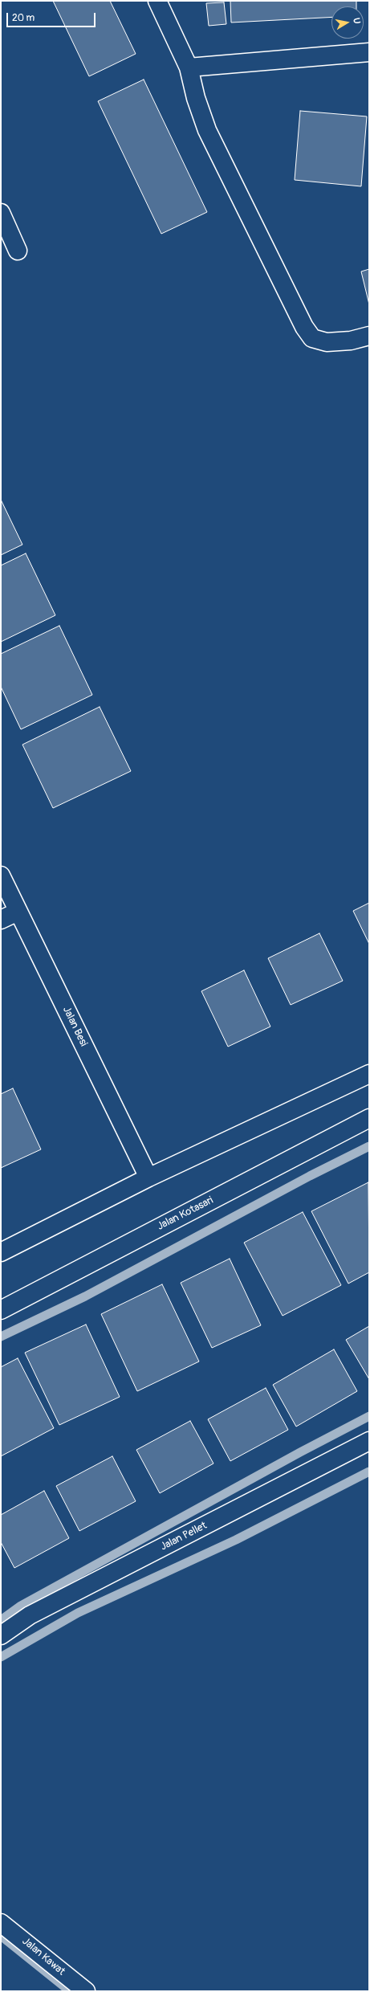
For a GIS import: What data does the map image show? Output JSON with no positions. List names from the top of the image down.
{
  "streets": {
    "street": [
      "Jalan Besi",
      "Jalan Kotasari",
      "Jalan Pellet",
      "Jalan Kawat"
    ]
  },
  "scale_bar": "20 m",
  "north": "right"
}
